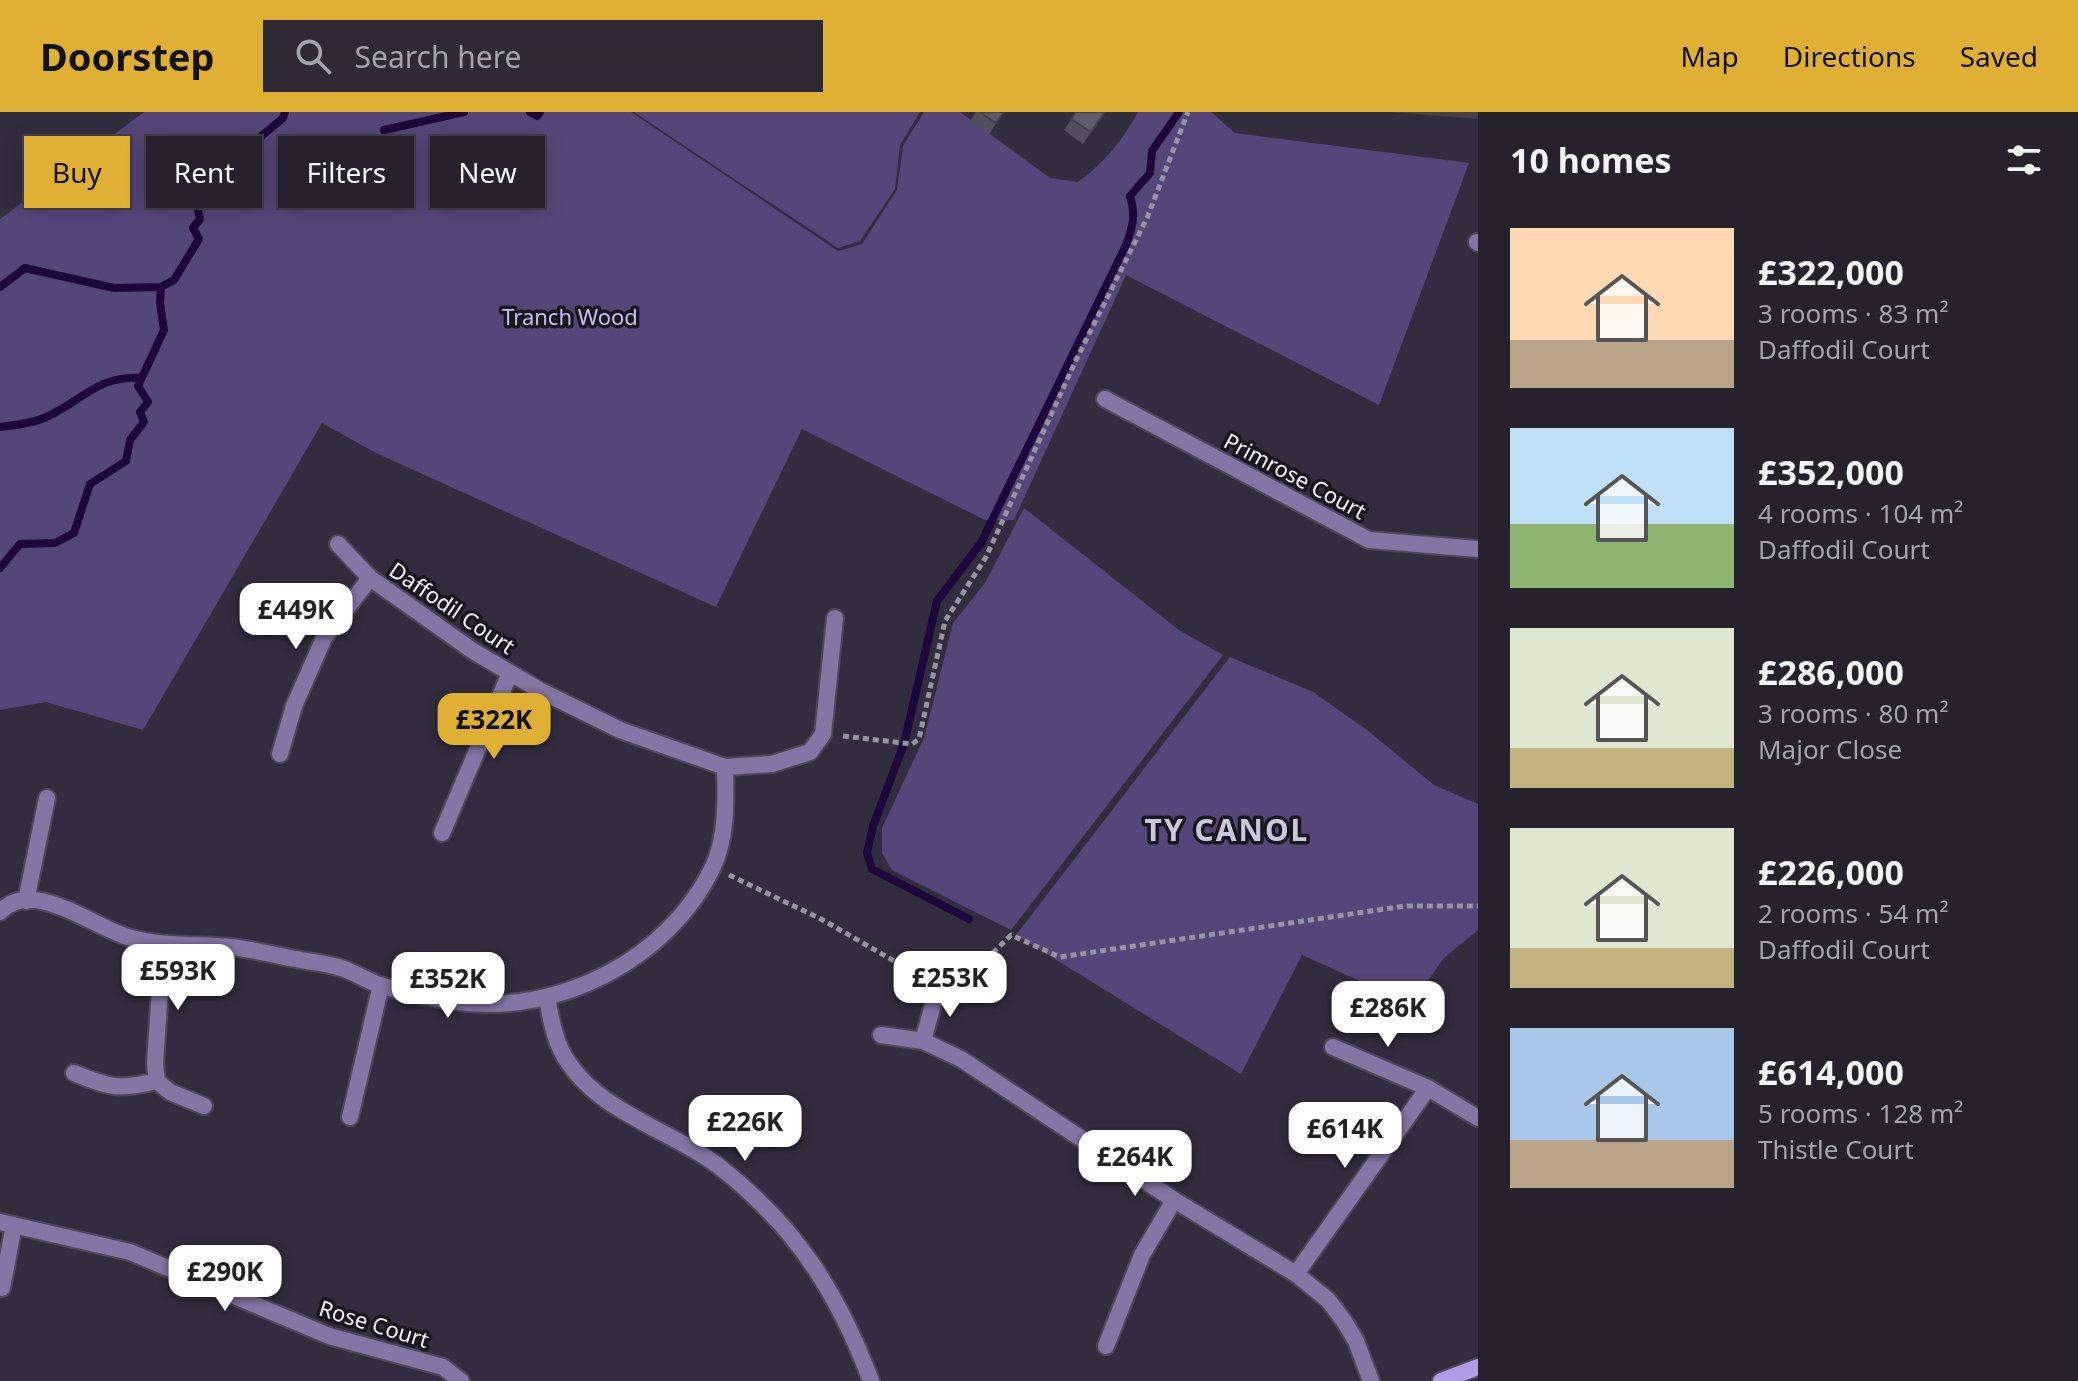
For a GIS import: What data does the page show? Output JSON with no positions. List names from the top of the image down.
{
  "streets": {
    "street": ["Primrose Court", "Daffodil Court", "Rose Court"]
  },
  "districts": ["TY CANOL"],
  "parks": ["Tranch Wood"],
  "page": {
    "header": "Doorstep",
    "search": "Search here",
    "nav": ["Map", "Directions", "Saved"],
    "heading": "10 homes",
    "chip": [
      "Buy",
      "Rent",
      "Filters",
      "New"
    ],
    "list": [
      {
        "name": "£322,000",
        "note": "3 rooms · 83 m² · Daffodil Court"
      },
      {
        "name": "£352,000",
        "note": "4 rooms · 104 m² · Daffodil Court"
      },
      {
        "name": "£286,000",
        "note": "3 rooms · 80 m² · Major Close"
      },
      {
        "name": "£226,000",
        "note": "2 rooms · 54 m² · Daffodil Court"
      },
      {
        "name": "£614,000",
        "note": "5 rooms · 128 m² · Thistle Court"
      }
    ],
    "price": [
      "£449K",
      "£322K",
      "£593K",
      "£253K",
      "£352K",
      "£286K",
      "£226K",
      "£614K",
      "£264K",
      "£290K"
    ]
  }
}
